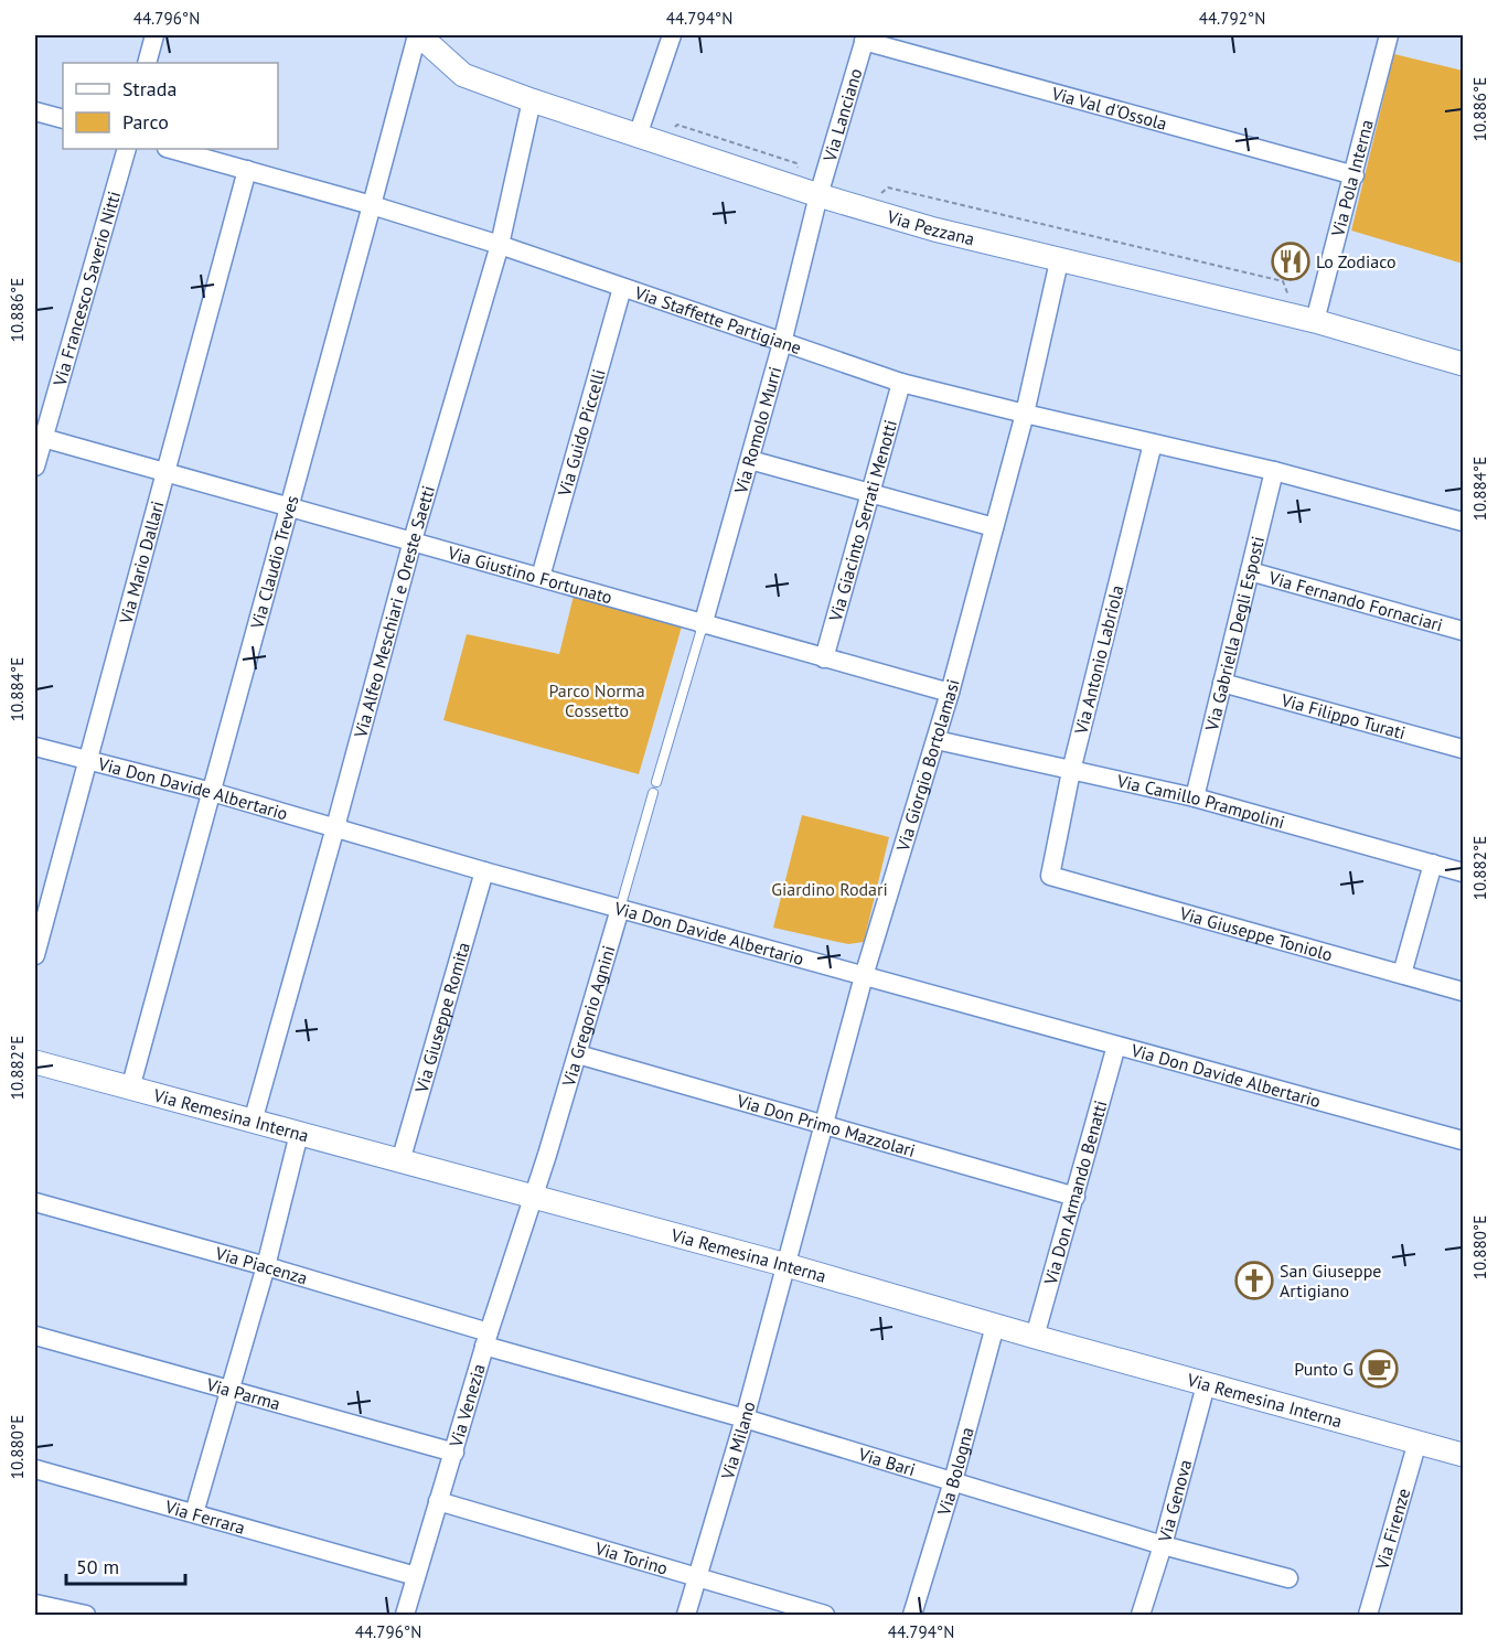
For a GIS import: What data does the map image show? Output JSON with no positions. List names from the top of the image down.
{
  "streets": {
    "street": [
      "Via Val d'Ossola",
      "Via Lanciano",
      "Via Pola Interna",
      "Via Pezzana",
      "Via Francesco Saverio Nitti",
      "Via Staffette Partigiane",
      "Via Romolo Murri",
      "Via Guido Piccelli",
      "Via Giacinto Serrati Menotti",
      "Via Claudio Treves",
      "Via Mario Dallari",
      "Via Giustino Fortunato",
      "Via Fernando Fornaciari",
      "Via Alfeo Meschiari e Oreste Saetti",
      "Via Gabriella Degli Esposti",
      "Via Antonio Labriola",
      "Via Filippo Turati",
      "Via Giorgio Bortolamasi",
      "Via Don Davide Albertario",
      "Via Camillo Prampolini",
      "Via Giuseppe Toniolo",
      "Via Gregorio Agnini",
      "Via Giuseppe Romita",
      "Via Remesina Interna",
      "Via Don Primo Mazzolari",
      "Via Don Armando Benatti",
      "Via Piacenza",
      "Via Parma",
      "Via Venezia",
      "Via Milano",
      "Via Bari",
      "Via Bologna",
      "Via Genova",
      "Via Ferrara",
      "Via Firenze",
      "Via Torino"
    ]
  },
  "crossings": [
    ["Via Val d'Ossola", "Via Lanciano"],
    ["Via Val d'Ossola", "Via Pola Interna"],
    ["Via Lanciano", "Via Pezzana"],
    ["Via Lanciano", "Via Romolo Murri"],
    ["Via Pola Interna", "Via Pezzana"],
    ["Via Pezzana", "Via Romolo Murri"],
    ["Via Pezzana", "Via Claudio Treves"],
    ["Via Pezzana", "Via Alfeo Meschiari e Oreste Saetti"],
    ["Via Pezzana", "Via Giorgio Bortolamasi"],
    ["Via Francesco Saverio Nitti", "Via Giustino Fortunato"],
    ["Via Staffette Partigiane", "Via Romolo Murri"],
    ["Via Staffette Partigiane", "Via Guido Piccelli"],
    ["Via Staffette Partigiane", "Via Giacinto Serrati Menotti"],
    ["Via Staffette Partigiane", "Via Claudio Treves"],
    ["Via Staffette Partigiane", "Via Mario Dallari"],
    ["Via Staffette Partigiane", "Via Alfeo Meschiari e Oreste Saetti"],
    ["Via Staffette Partigiane", "Via Gabriella Degli Esposti"],
    ["Via Staffette Partigiane", "Via Antonio Labriola"],
    ["Via Staffette Partigiane", "Via Giorgio Bortolamasi"],
    ["Via Romolo Murri", "Via Giustino Fortunato"],
    ["Via Guido Piccelli", "Via Giustino Fortunato"],
    ["Via Giacinto Serrati Menotti", "Via Giustino Fortunato"],
    ["Via Claudio Treves", "Via Giustino Fortunato"],
    ["Via Claudio Treves", "Via Don Davide Albertario"],
    ["Via Claudio Treves", "Via Remesina Interna"],
    ["Via Mario Dallari", "Via Giustino Fortunato"],
    ["Via Mario Dallari", "Via Don Davide Albertario"],
    ["Via Giustino Fortunato", "Via Alfeo Meschiari e Oreste Saetti"],
    ["Via Giustino Fortunato", "Via Giorgio Bortolamasi"],
    ["Via Fernando Fornaciari", "Via Gabriella Degli Esposti"],
    ["Via Alfeo Meschiari e Oreste Saetti", "Via Don Davide Albertario"],
    ["Via Alfeo Meschiari e Oreste Saetti", "Via Remesina Interna"],
    ["Via Gabriella Degli Esposti", "Via Filippo Turati"],
    ["Via Gabriella Degli Esposti", "Via Camillo Prampolini"],
    ["Via Antonio Labriola", "Via Camillo Prampolini"],
    ["Via Antonio Labriola", "Via Giuseppe Toniolo"],
    ["Via Giorgio Bortolamasi", "Via Don Davide Albertario"],
    ["Via Giorgio Bortolamasi", "Via Camillo Prampolini"],
    ["Via Giorgio Bortolamasi", "Via Remesina Interna"],
    ["Via Giorgio Bortolamasi", "Via Don Primo Mazzolari"],
    ["Via Giorgio Bortolamasi", "Via Milano"],
    ["Via Don Davide Albertario", "Via Gregorio Agnini"],
    ["Via Don Davide Albertario", "Via Giuseppe Romita"],
    ["Via Don Davide Albertario", "Via Don Armando Benatti"],
    ["Via Gregorio Agnini", "Via Remesina Interna"],
    ["Via Gregorio Agnini", "Via Don Primo Mazzolari"],
    ["Via Gregorio Agnini", "Via Venezia"],
    ["Via Giuseppe Romita", "Via Remesina Interna"],
    ["Via Remesina Interna", "Via Don Armando Benatti"],
    ["Via Remesina Interna", "Via Venezia"],
    ["Via Remesina Interna", "Via Milano"],
    ["Via Remesina Interna", "Via Bologna"],
    ["Via Remesina Interna", "Via Genova"],
    ["Via Remesina Interna", "Via Firenze"],
    ["Via Don Primo Mazzolari", "Via Don Armando Benatti"],
    ["Via Piacenza", "Via Venezia"],
    ["Via Piacenza", "Via Bari"],
    ["Via Parma", "Via Venezia"],
    ["Via Venezia", "Via Bari"],
    ["Via Venezia", "Via Ferrara"],
    ["Via Venezia", "Via Torino"],
    ["Via Milano", "Via Bari"],
    ["Via Milano", "Via Torino"],
    ["Via Bari", "Via Bologna"],
    ["Via Bari", "Via Genova"]
  ],
  "parks": ["Parco Norma Cossetto", "Giardino Rodari"],
  "places": {
    "restaurant": ["Lo Zodiaco"],
    "church": ["San Giuseppe Artigiano"],
    "cafe": ["Punto G"]
  },
  "legend": ["Strada", "Parco"],
  "scale_bar": "50 m",
  "coordinates": [
    "44.796°N",
    "44.794°N",
    "44.792°N",
    "10.886°E",
    "10.884°E",
    "10.882°E",
    "10.880°E"
  ]
}
